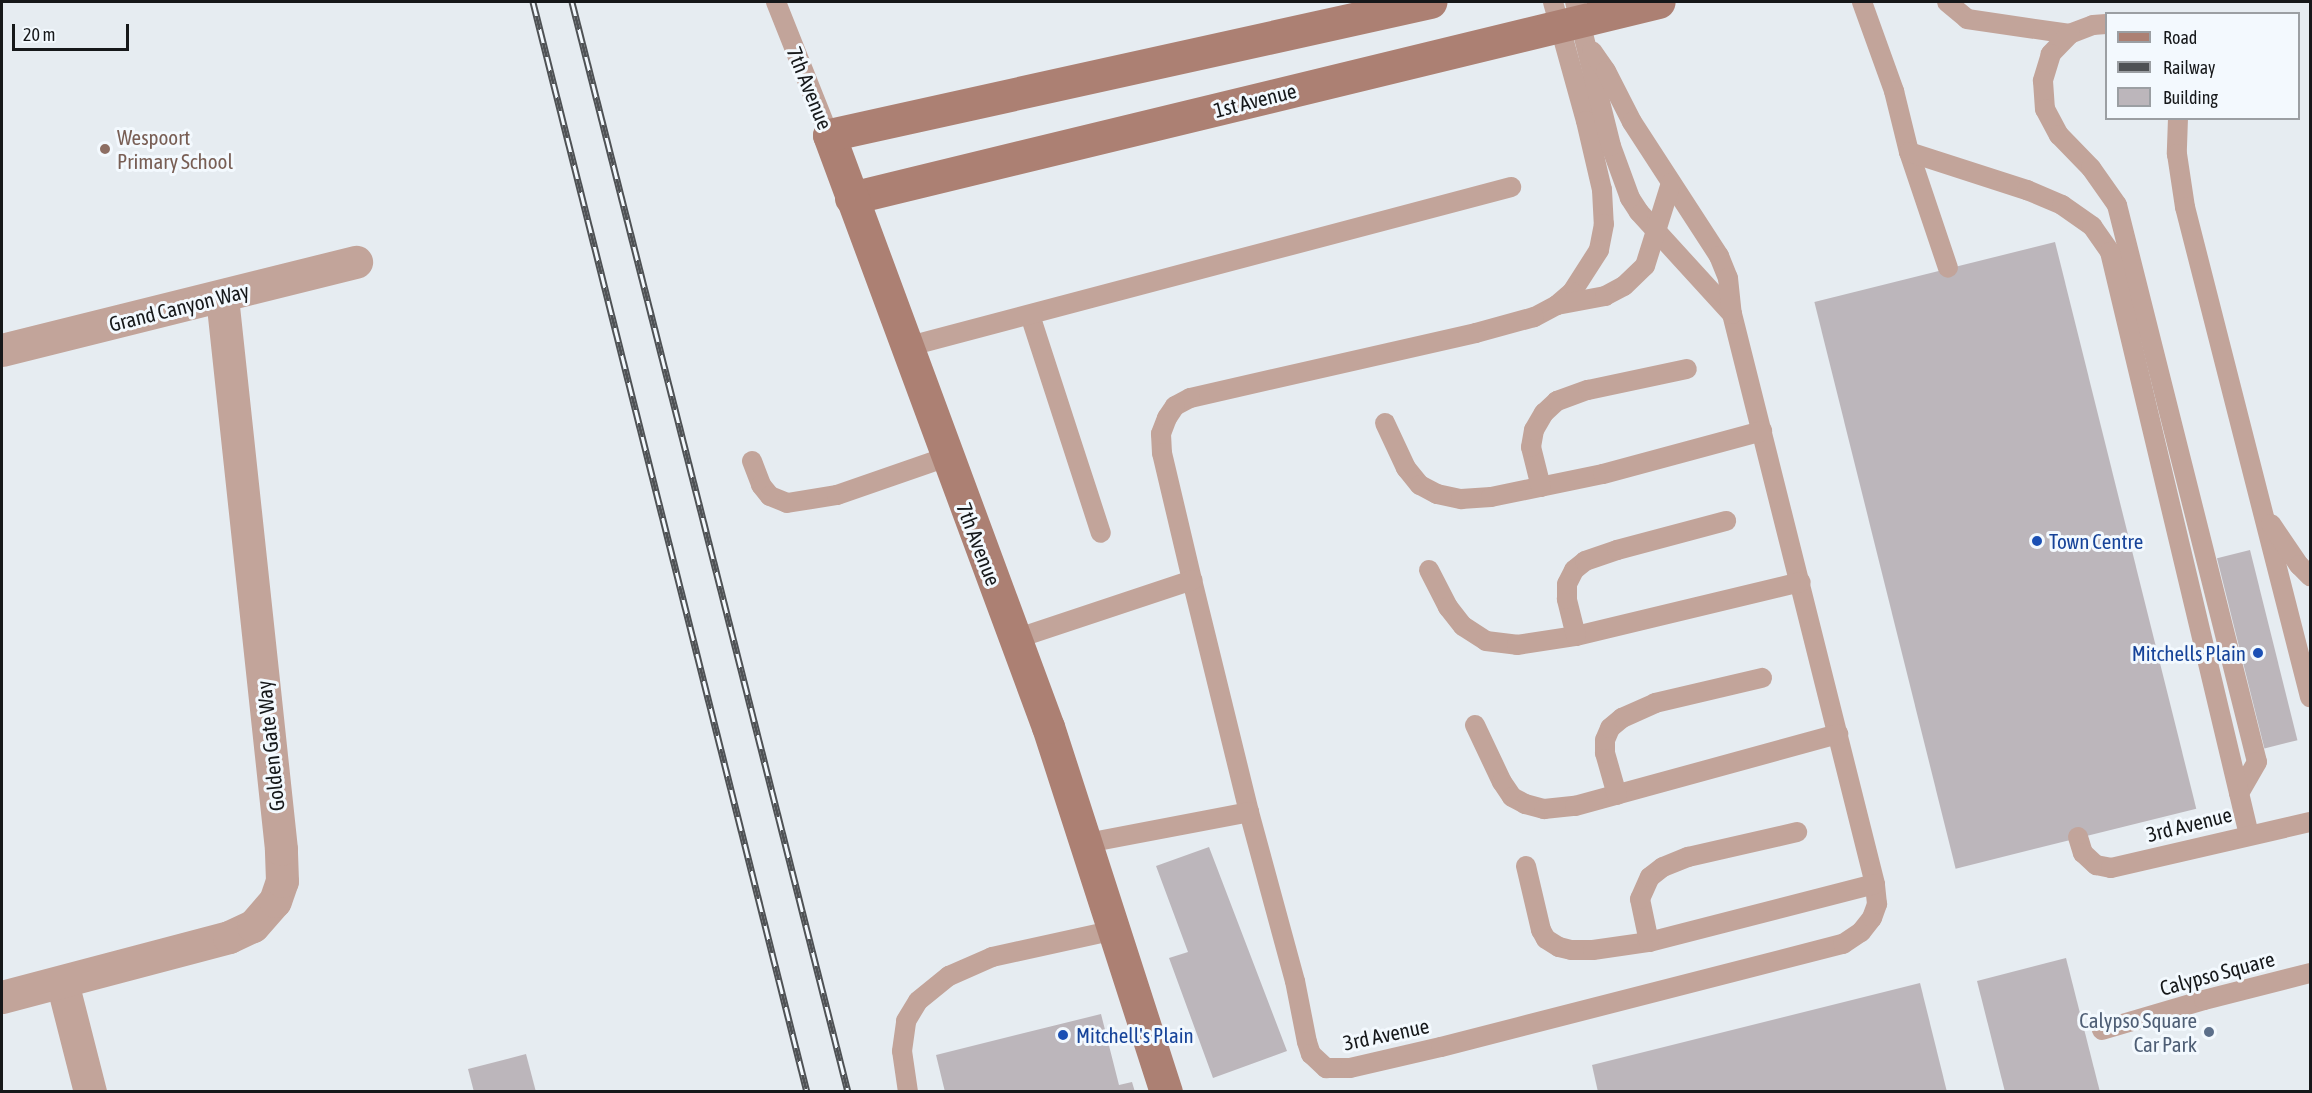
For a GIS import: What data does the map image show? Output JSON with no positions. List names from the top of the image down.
{
  "streets": {
    "street": [
      "7th Avenue",
      "1st Avenue",
      "Grand Canyon Way",
      "Golden Gate Way"
    ],
    "lane": ["3rd Avenue", "Calypso Square"]
  },
  "crossings": [
    ["7th Avenue", "1st Avenue"],
    ["Grand Canyon Way", "Golden Gate Way"]
  ],
  "places": [
    "Wespoort Primary School",
    "Town Centre",
    "Mitchells Plain",
    "Calypso Square Car Park",
    "Mitchell's Plain"
  ],
  "legend": ["Road", "Railway", "Building"],
  "scale_bar": "20 m"
}
